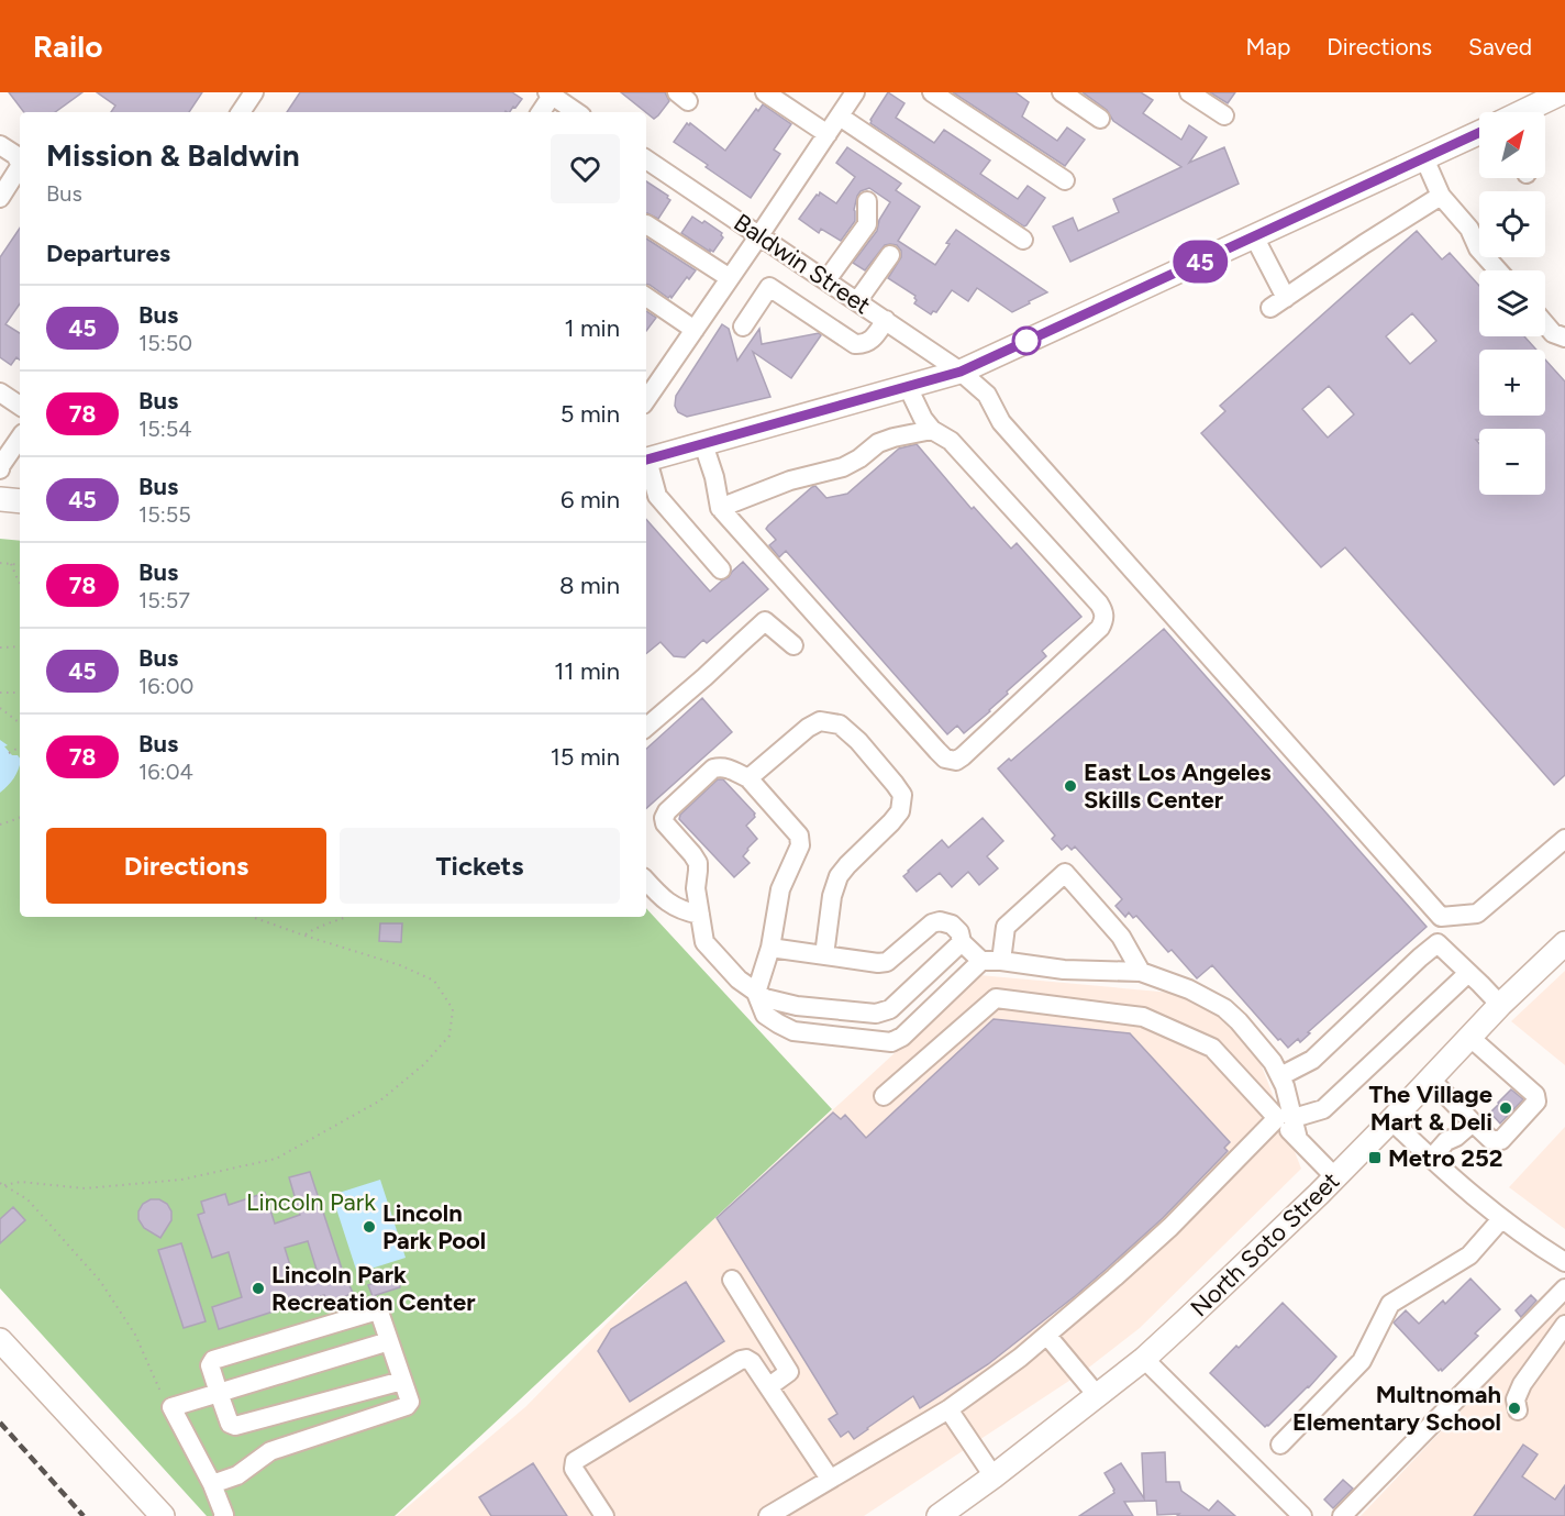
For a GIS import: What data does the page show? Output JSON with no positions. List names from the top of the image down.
{
  "streets": {
    "main road": ["North Soto Street"],
    "street": ["Baldwin Street"]
  },
  "parks": ["Lincoln Park"],
  "places": {
    "other": [
      "East Los Angeles Skills Center",
      "The Village Mart & Deli",
      "Lincoln Park Pool",
      "Lincoln Park Recreation Center",
      "Multnomah Elementary School"
    ],
    "transit": ["Metro 252"]
  },
  "lines": ["bus line 45"],
  "north": "top right",
  "page": {
    "header": "Railo",
    "nav": ["Map", "Directions", "Saved"],
    "on_map": "45",
    "map_buttons": ["+", "−"],
    "heading": [
      ["Mission & Baldwin", "Bus"],
      "Departures"
    ],
    "list": [
      {
        "mark": "45",
        "name": "Bus",
        "note": "15:50",
        "value": "1 min"
      },
      {
        "mark": "78",
        "name": "Bus",
        "note": "15:54",
        "value": "5 min"
      },
      {
        "mark": "45",
        "name": "Bus",
        "note": "15:55",
        "value": "6 min"
      },
      {
        "mark": "78",
        "name": "Bus",
        "note": "15:57",
        "value": "8 min"
      },
      {
        "mark": "45",
        "name": "Bus",
        "note": "16:00",
        "value": "11 min"
      },
      {
        "mark": "78",
        "name": "Bus",
        "note": "16:04",
        "value": "15 min"
      }
    ],
    "buttons": ["Directions", "Tickets"]
  }
}
